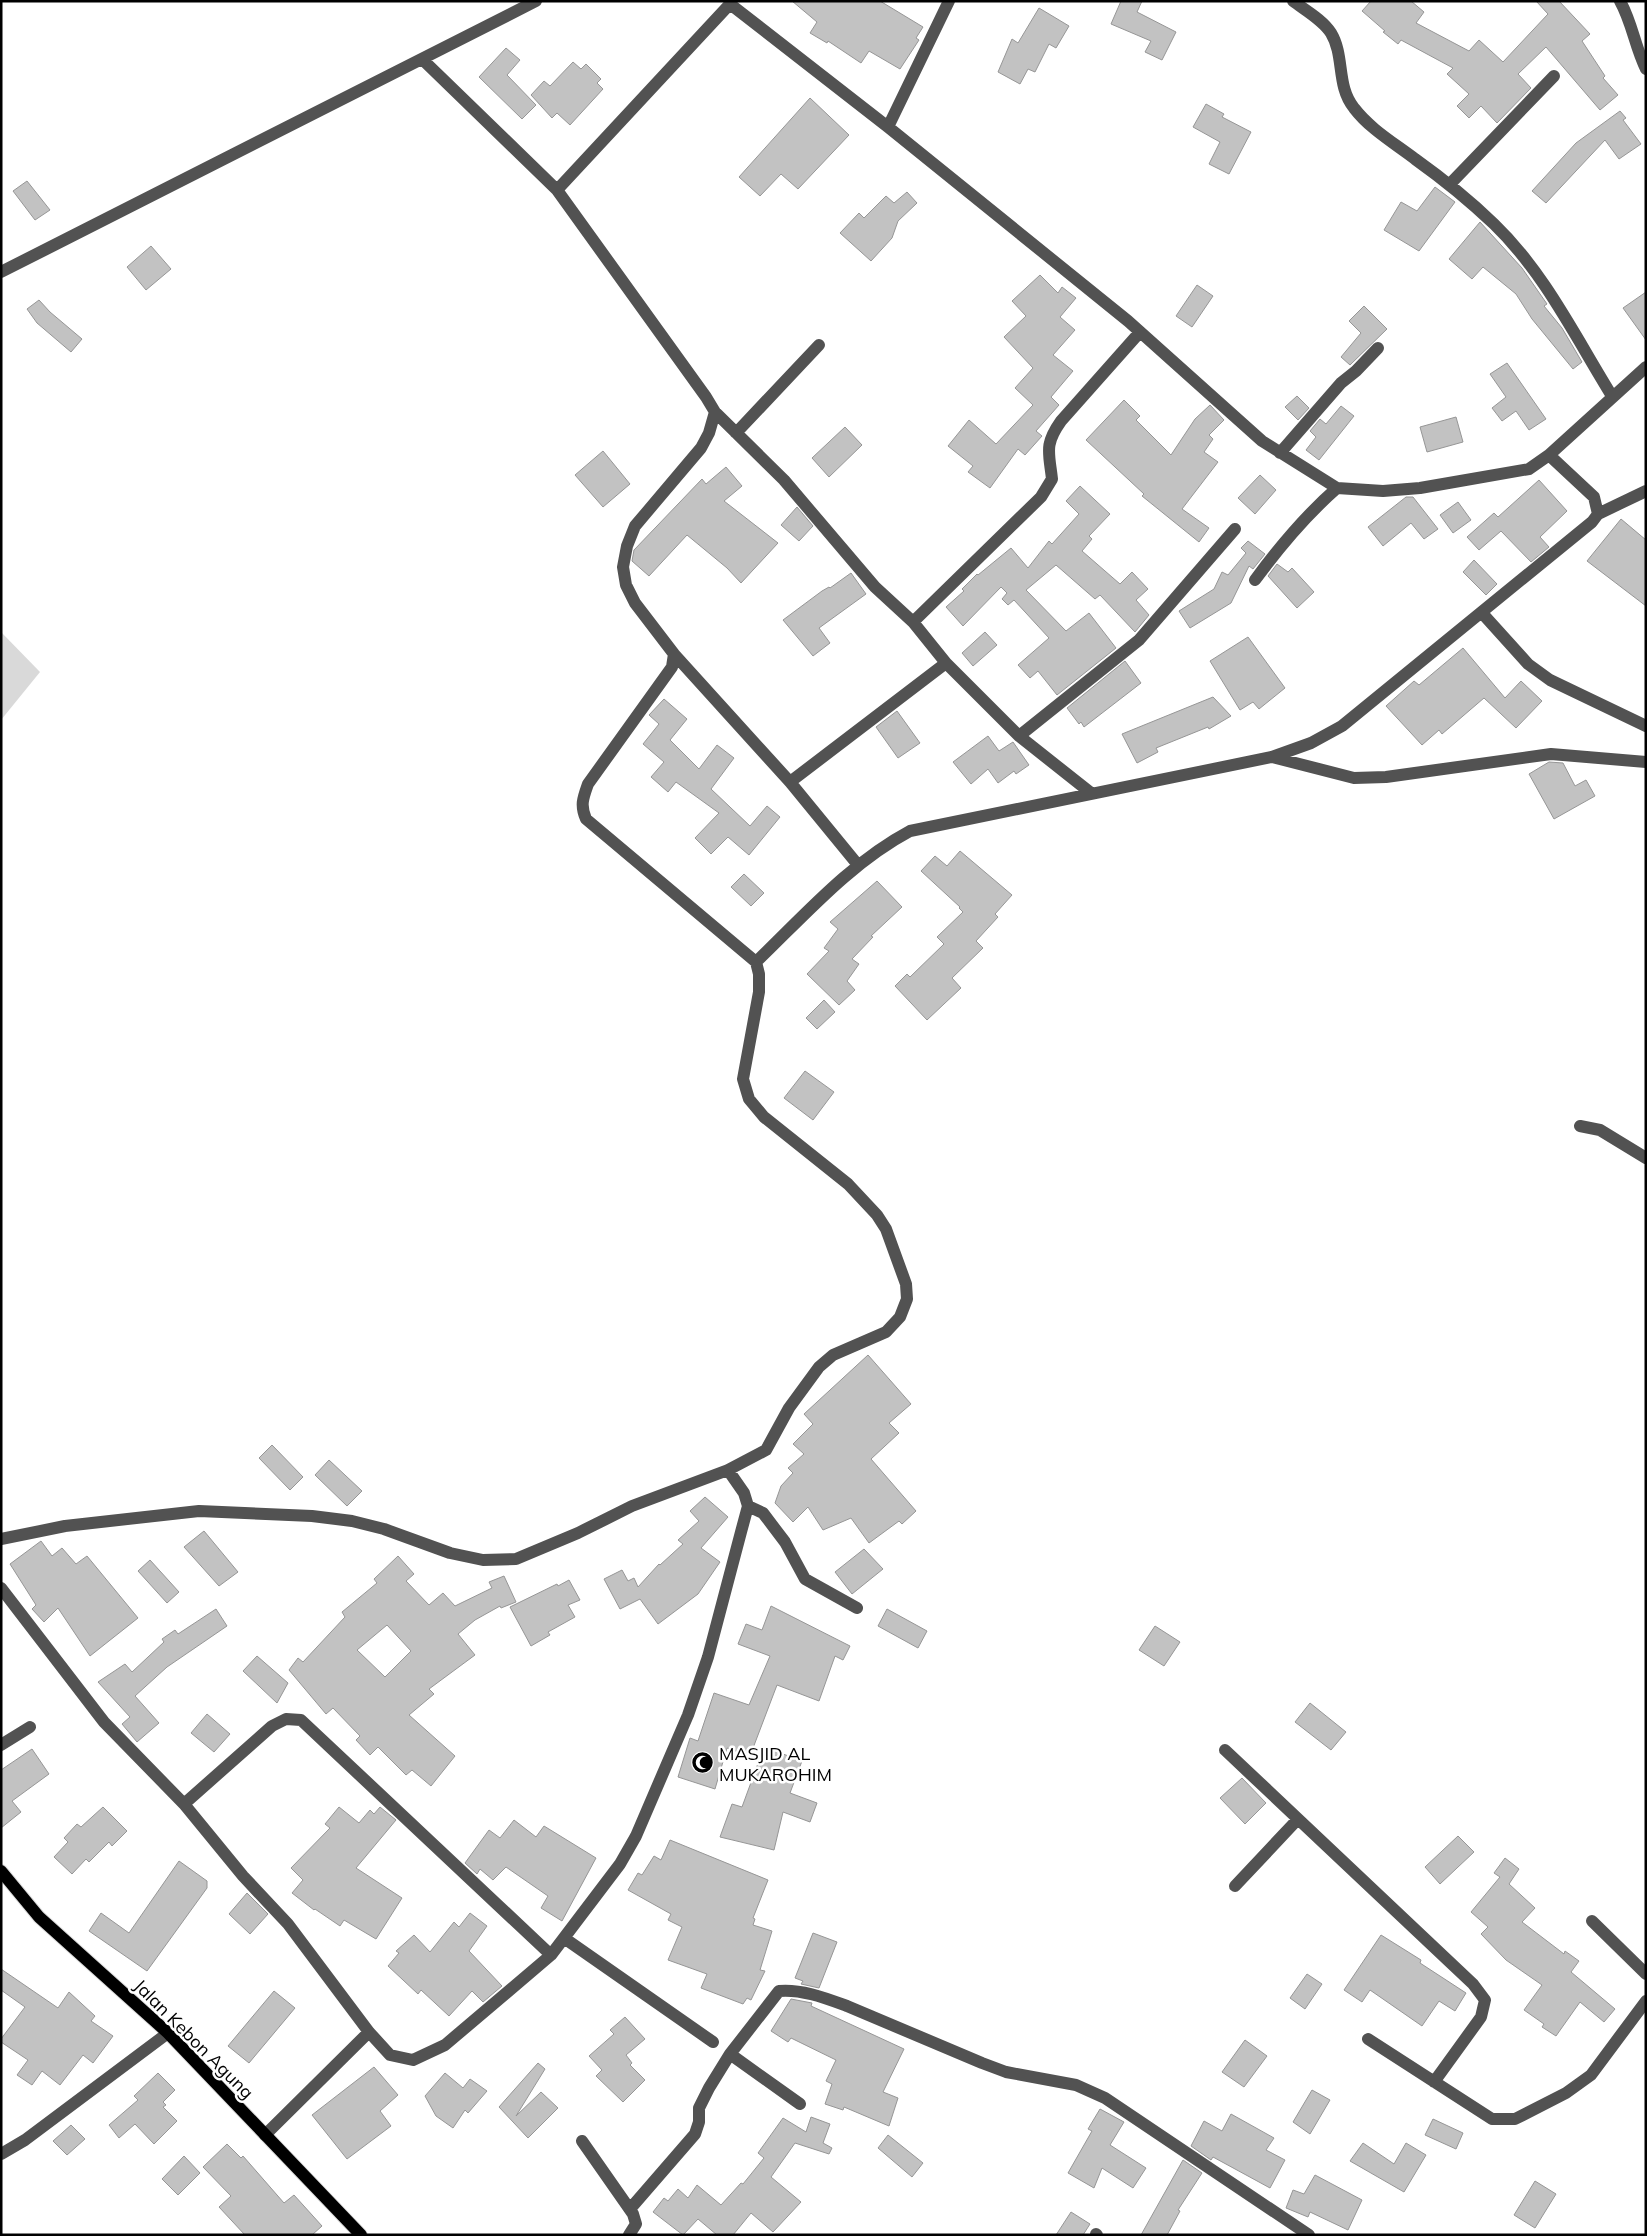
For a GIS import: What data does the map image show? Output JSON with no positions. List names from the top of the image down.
{
  "streets": {
    "main road": ["Jalan Kebon Agung"]
  },
  "places": {
    "mosque": ["MASJID AL MUKAROHIM"]
  }
}
